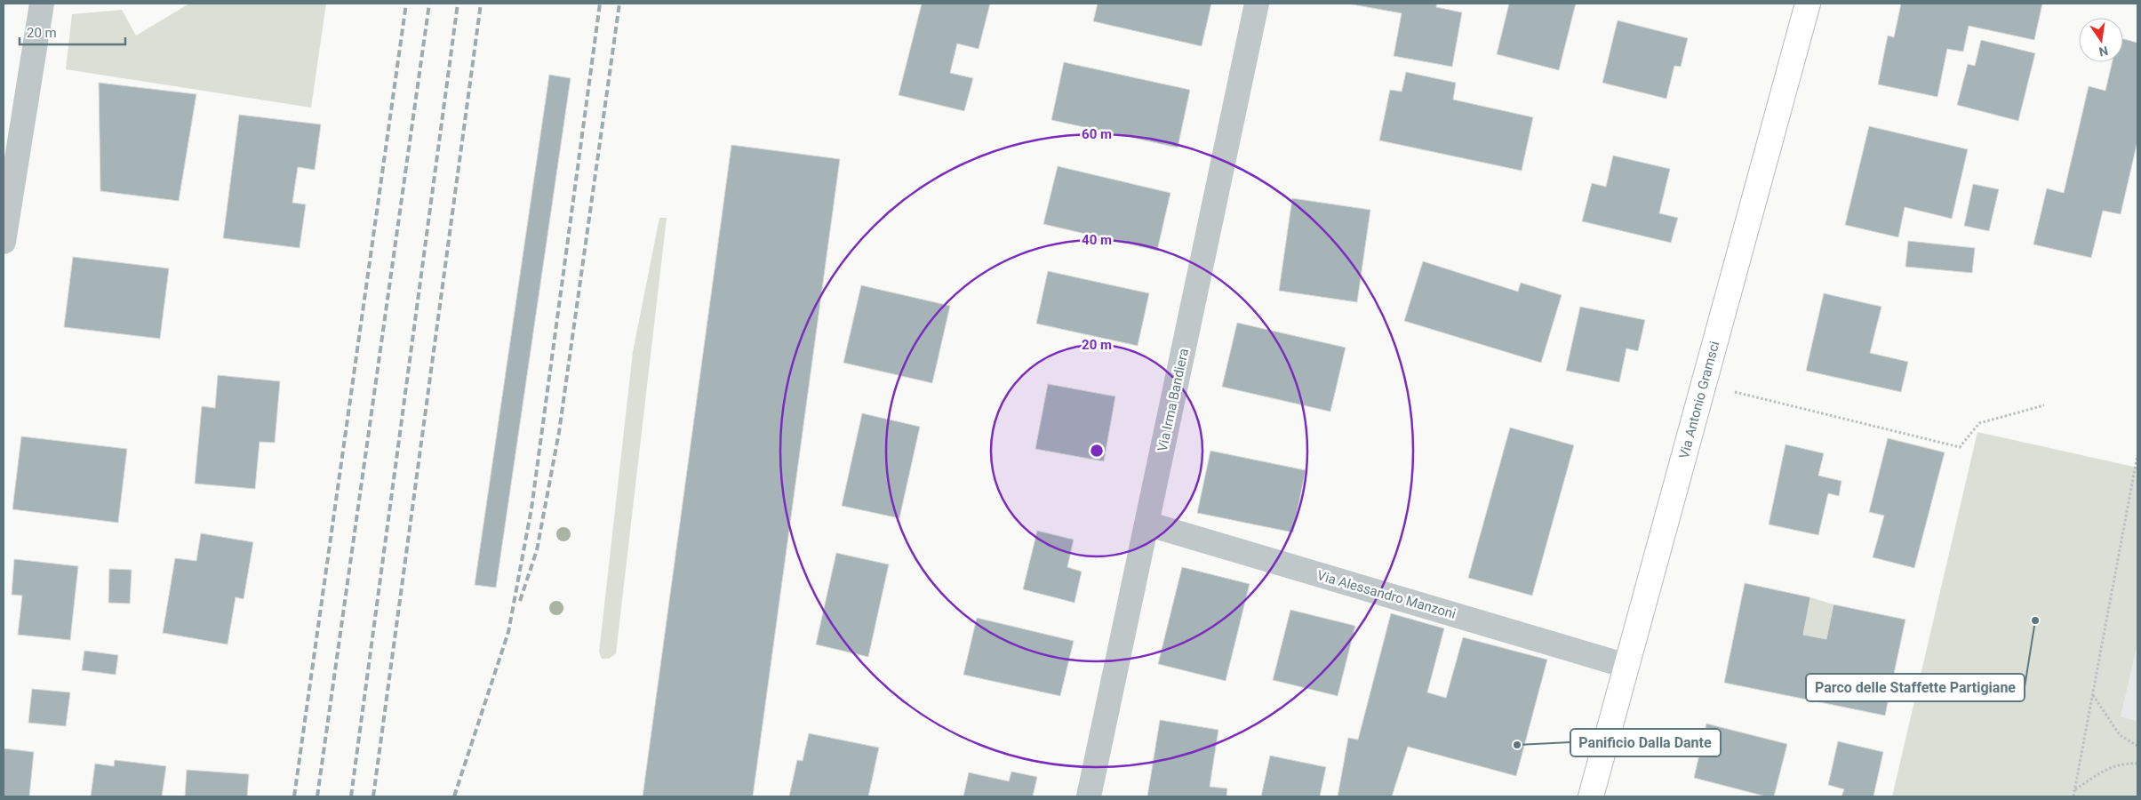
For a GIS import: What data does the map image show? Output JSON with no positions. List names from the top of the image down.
{
  "streets": {
    "main road": ["Via Antonio Gramsci"],
    "street": ["Via Irma Bandiera", "Via Alessandro Manzoni"]
  },
  "crossings": [
    ["Via Irma Bandiera", "Via Alessandro Manzoni"],
    ["Via Antonio Gramsci", "Via Alessandro Manzoni"]
  ],
  "places": ["Parco delle Staffette Partigiane", "Panificio Dalla Dante"],
  "scale_bar": "20 m",
  "north": "bottom",
  "rings": ["60 m", "40 m", "20 m"]
}
